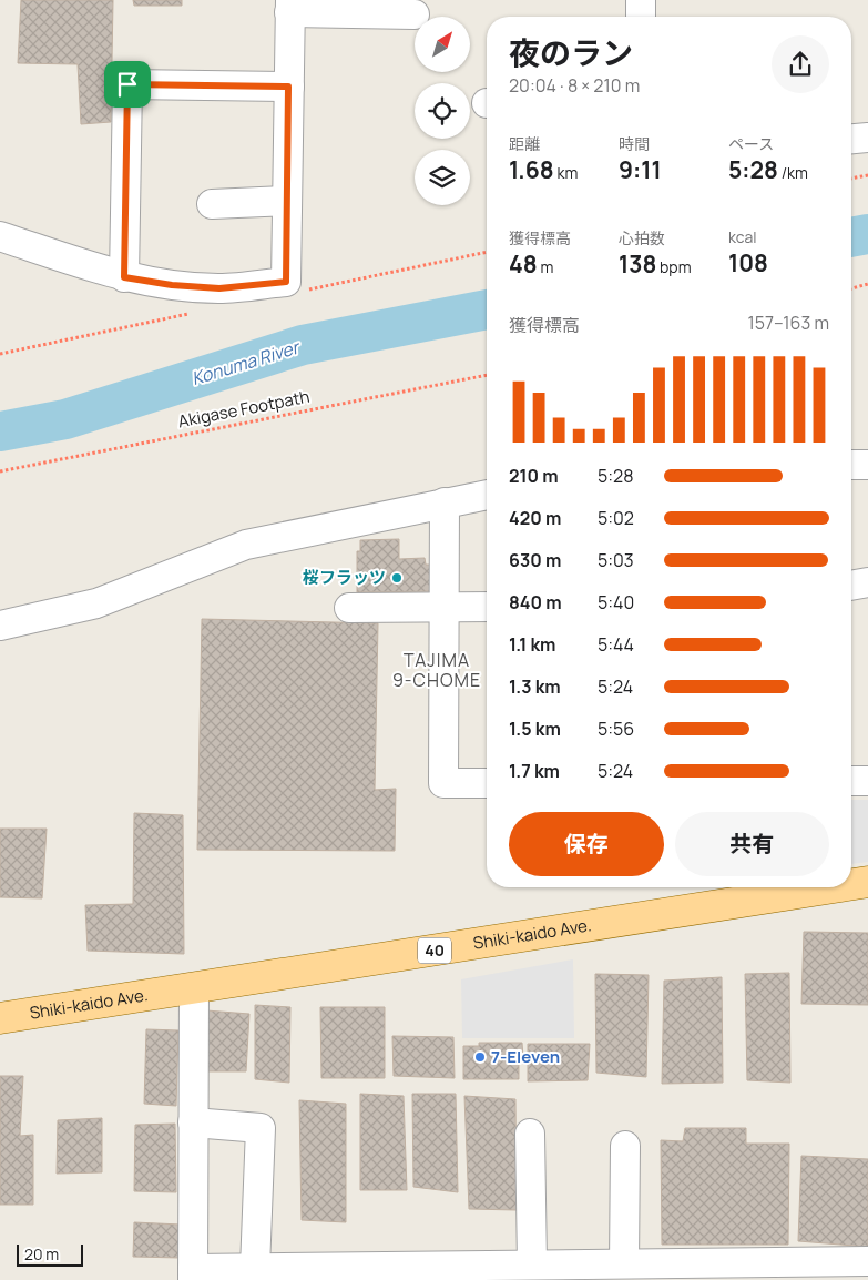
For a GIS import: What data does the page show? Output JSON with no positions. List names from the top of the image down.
{
  "streets": {
    "main road": ["Shiki-kaido Ave.", "40"],
    "path": ["Akigase Footpath"]
  },
  "districts": ["TAJIMA 9-CHOME"],
  "water": ["Konuma River"],
  "places": ["桜フラッツ", "7-Eleven"],
  "scale_bar": "20 m",
  "north": "top right",
  "page": {
    "heading": ["夜のラン", "20:04 · 8 × 210 m"],
    "stats": [
      ["距離", "1.68 km"],
      ["時間", "9:11"],
      ["ペース", "5:28 /km"],
      ["獲得標高", "48 m"],
      ["心拍数", "138 bpm"],
      ["kcal", "108"]
    ],
    "chart": ["獲得標高", "157–163 m"],
    "list": [
      {
        "name": "210 m",
        "note": "5:28"
      },
      {
        "name": "420 m",
        "note": "5:02"
      },
      {
        "name": "630 m",
        "note": "5:03"
      },
      {
        "name": "840 m",
        "note": "5:40"
      },
      {
        "name": "1.1 km",
        "note": "5:44"
      },
      {
        "name": "1.3 km",
        "note": "5:24"
      },
      {
        "name": "1.5 km",
        "note": "5:56"
      },
      {
        "name": "1.7 km",
        "note": "5:24"
      }
    ],
    "buttons": ["保存", "共有"],
    "scale": "20 m"
  }
}
